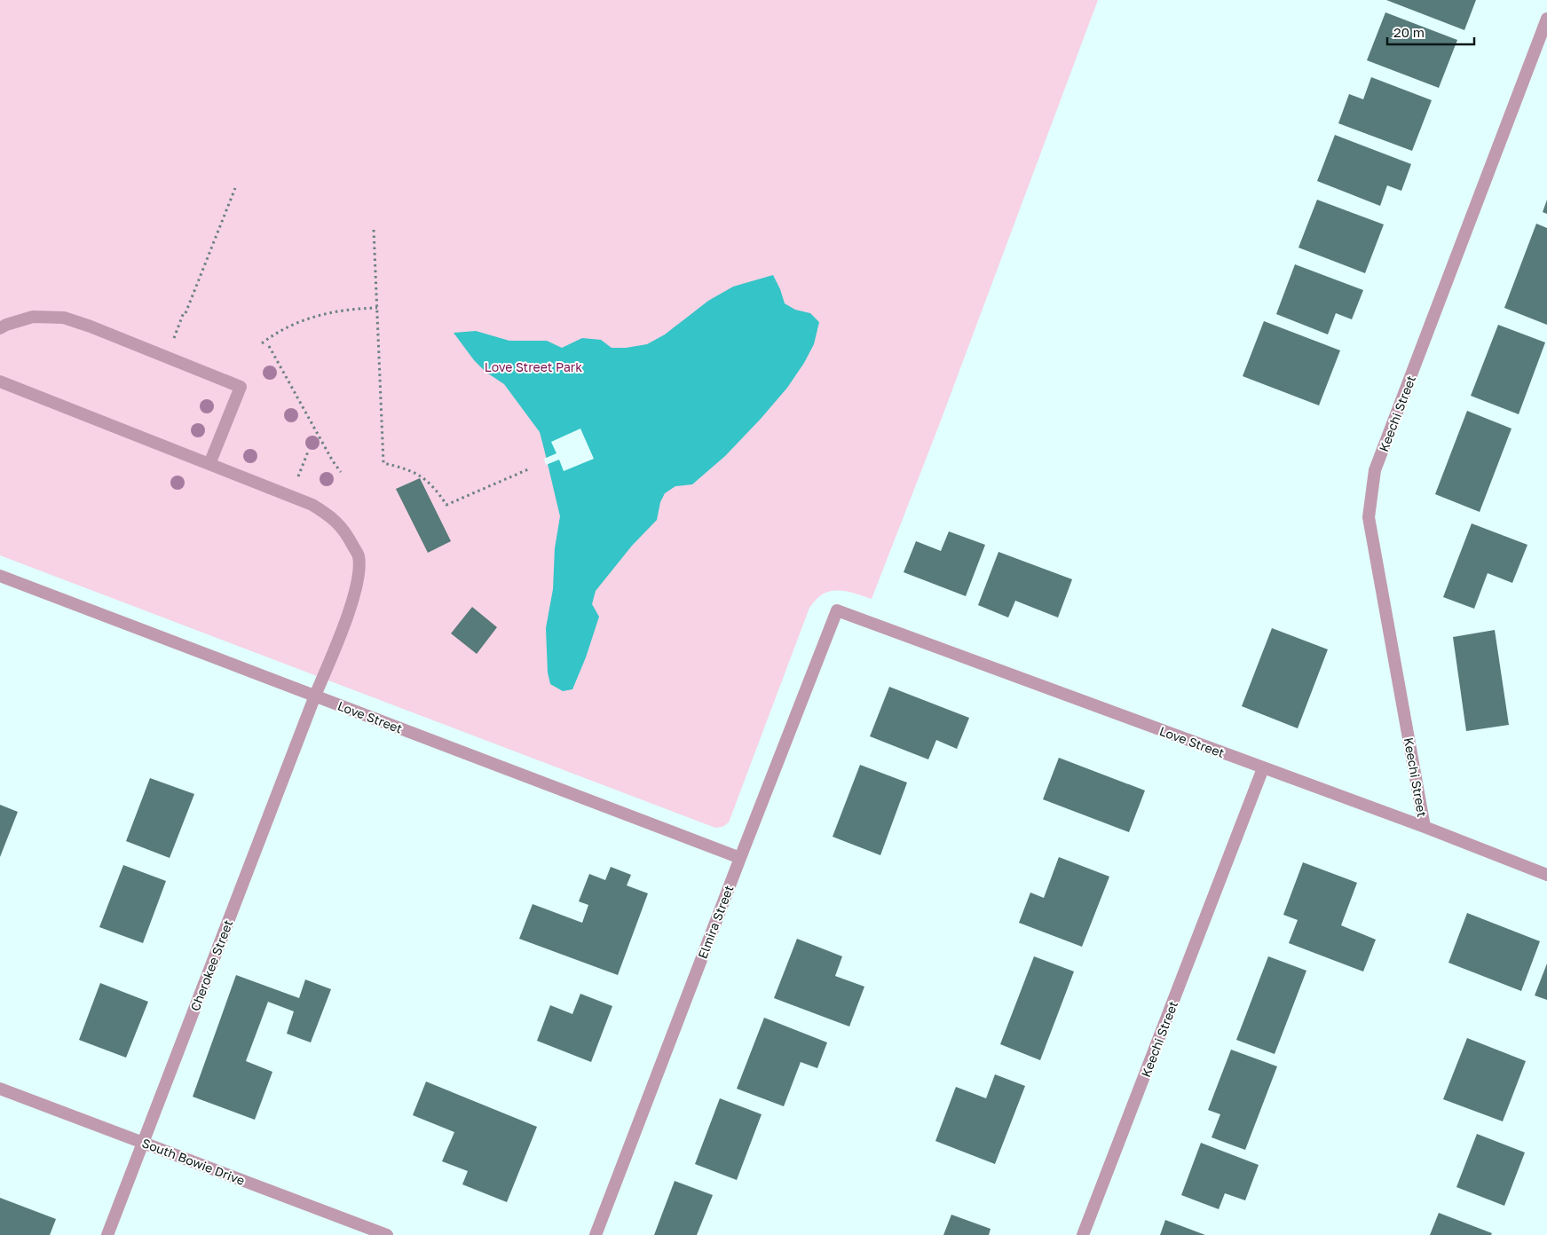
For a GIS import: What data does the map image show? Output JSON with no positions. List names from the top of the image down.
{
  "streets": {
    "street": [
      "Keechi Street",
      "Love Street",
      "Elmira Street",
      "Cherokee Street",
      "South Bowie Drive"
    ]
  },
  "crossings": [
    ["Keechi Street", "Love Street"],
    ["Love Street", "Elmira Street"],
    ["Love Street", "Cherokee Street"],
    ["Cherokee Street", "South Bowie Drive"]
  ],
  "parks": ["Love Street Park"],
  "scale_bar": "20 m"
}
